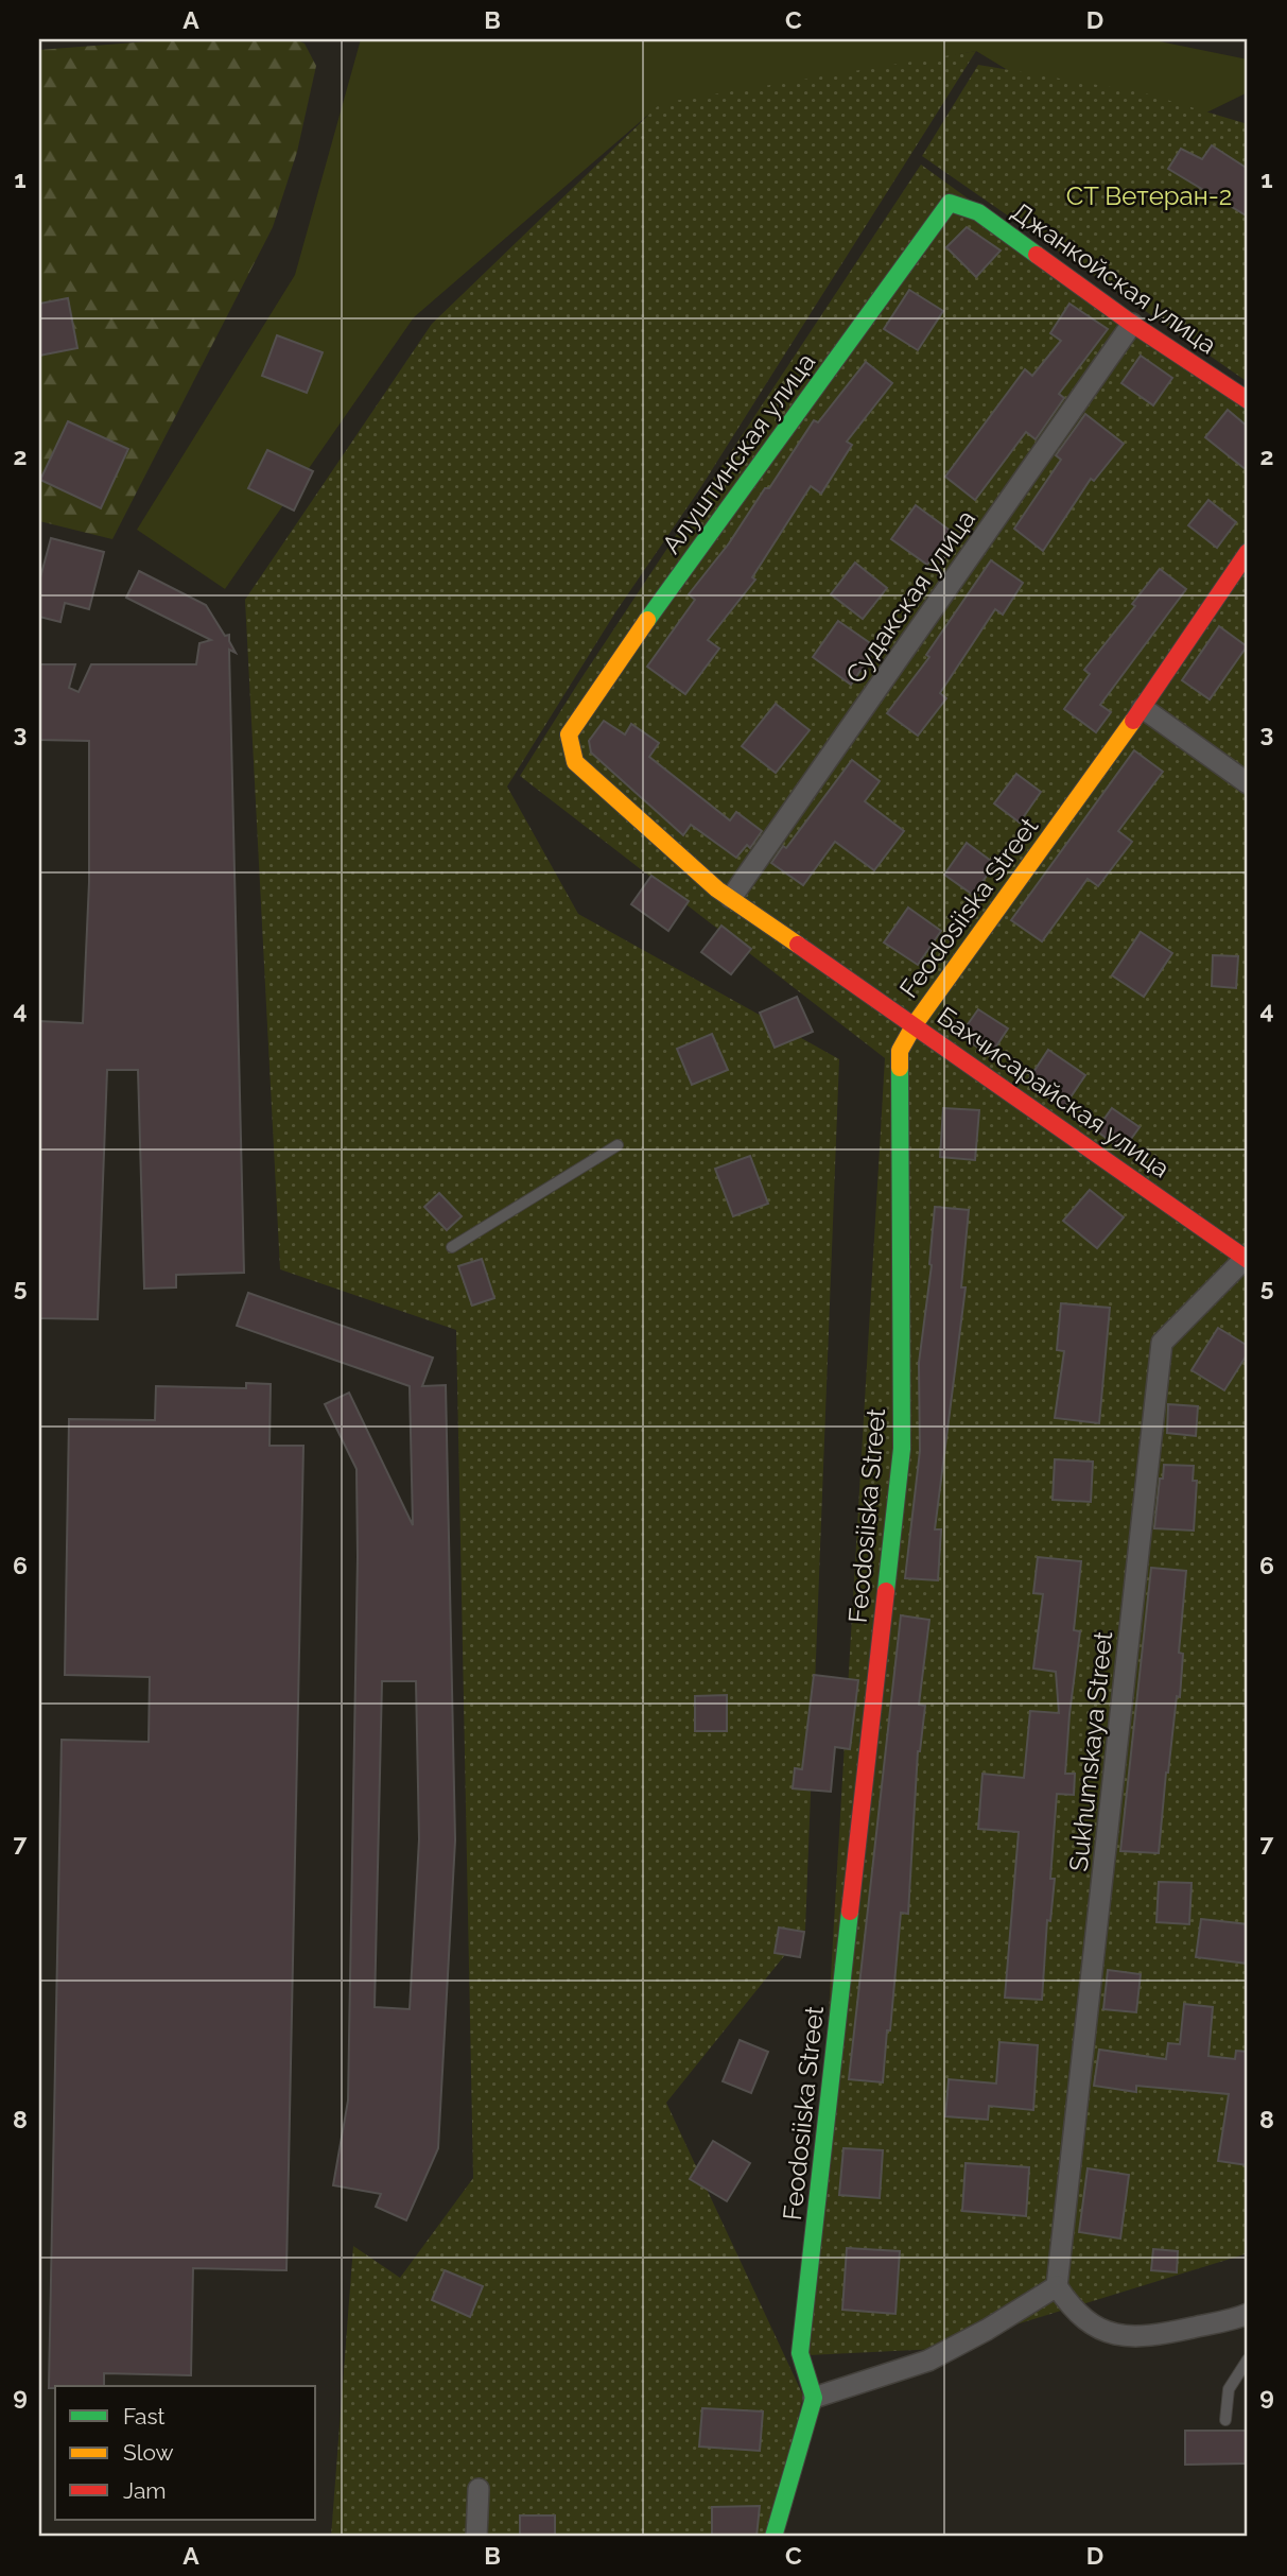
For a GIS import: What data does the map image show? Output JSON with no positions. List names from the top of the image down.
{
  "streets": {
    "street": [
      "Джанкойская улица",
      "Алуштинская улица",
      "Судакская улица",
      "Feodosiiska Street",
      "Бахчисарайская улица",
      "Sukhumskaya Street"
    ]
  },
  "crossings": [
    ["Джанкойская улица", "Алуштинская улица"],
    ["Джанкойская улица", "Судакская улица"],
    ["Алуштинская улица", "Бахчисарайская улица"],
    ["Судакская улица", "Бахчисарайская улица"],
    ["Feodosiiska Street", "Бахчисарайская улица"],
    ["Бахчисарайская улица", "Sukhumskaya Street"]
  ],
  "parks": ["СТ Ветеран-2"],
  "legend": ["Fast", "Slow", "Jam"],
  "grid": {
    "columns": [
      "A",
      "B",
      "C",
      "D"
    ],
    "rows": [
      "1",
      "2",
      "3",
      "4",
      "5",
      "6",
      "7",
      "8",
      "9"
    ]
  }
}
